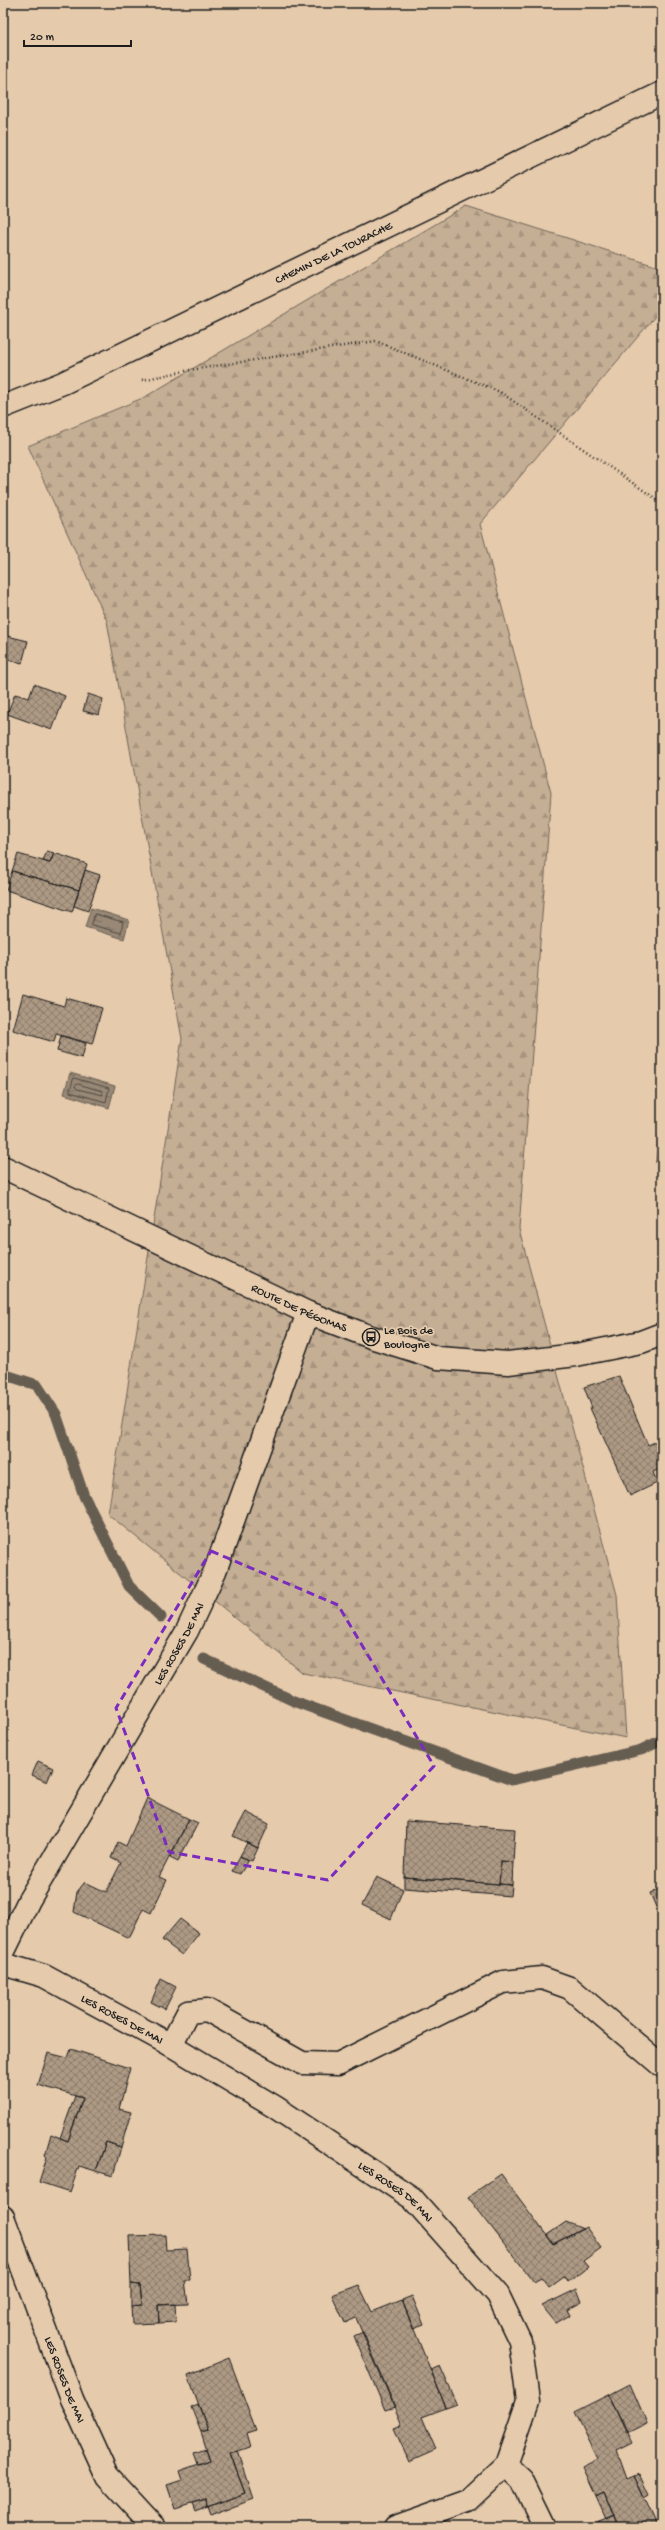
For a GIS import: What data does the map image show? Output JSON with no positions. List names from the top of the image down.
{
  "streets": {
    "street": ["CHEMIN DE LA TOURACHE", "ROUTE DE PÉGOMAS", "LES ROSES DE MAI"]
  },
  "crossings": [
    ["ROUTE DE PÉGOMAS", "LES ROSES DE MAI"]
  ],
  "places": {
    "bus stop": ["Le Bois de Boulogne"]
  },
  "scale_bar": "20 m"
}
